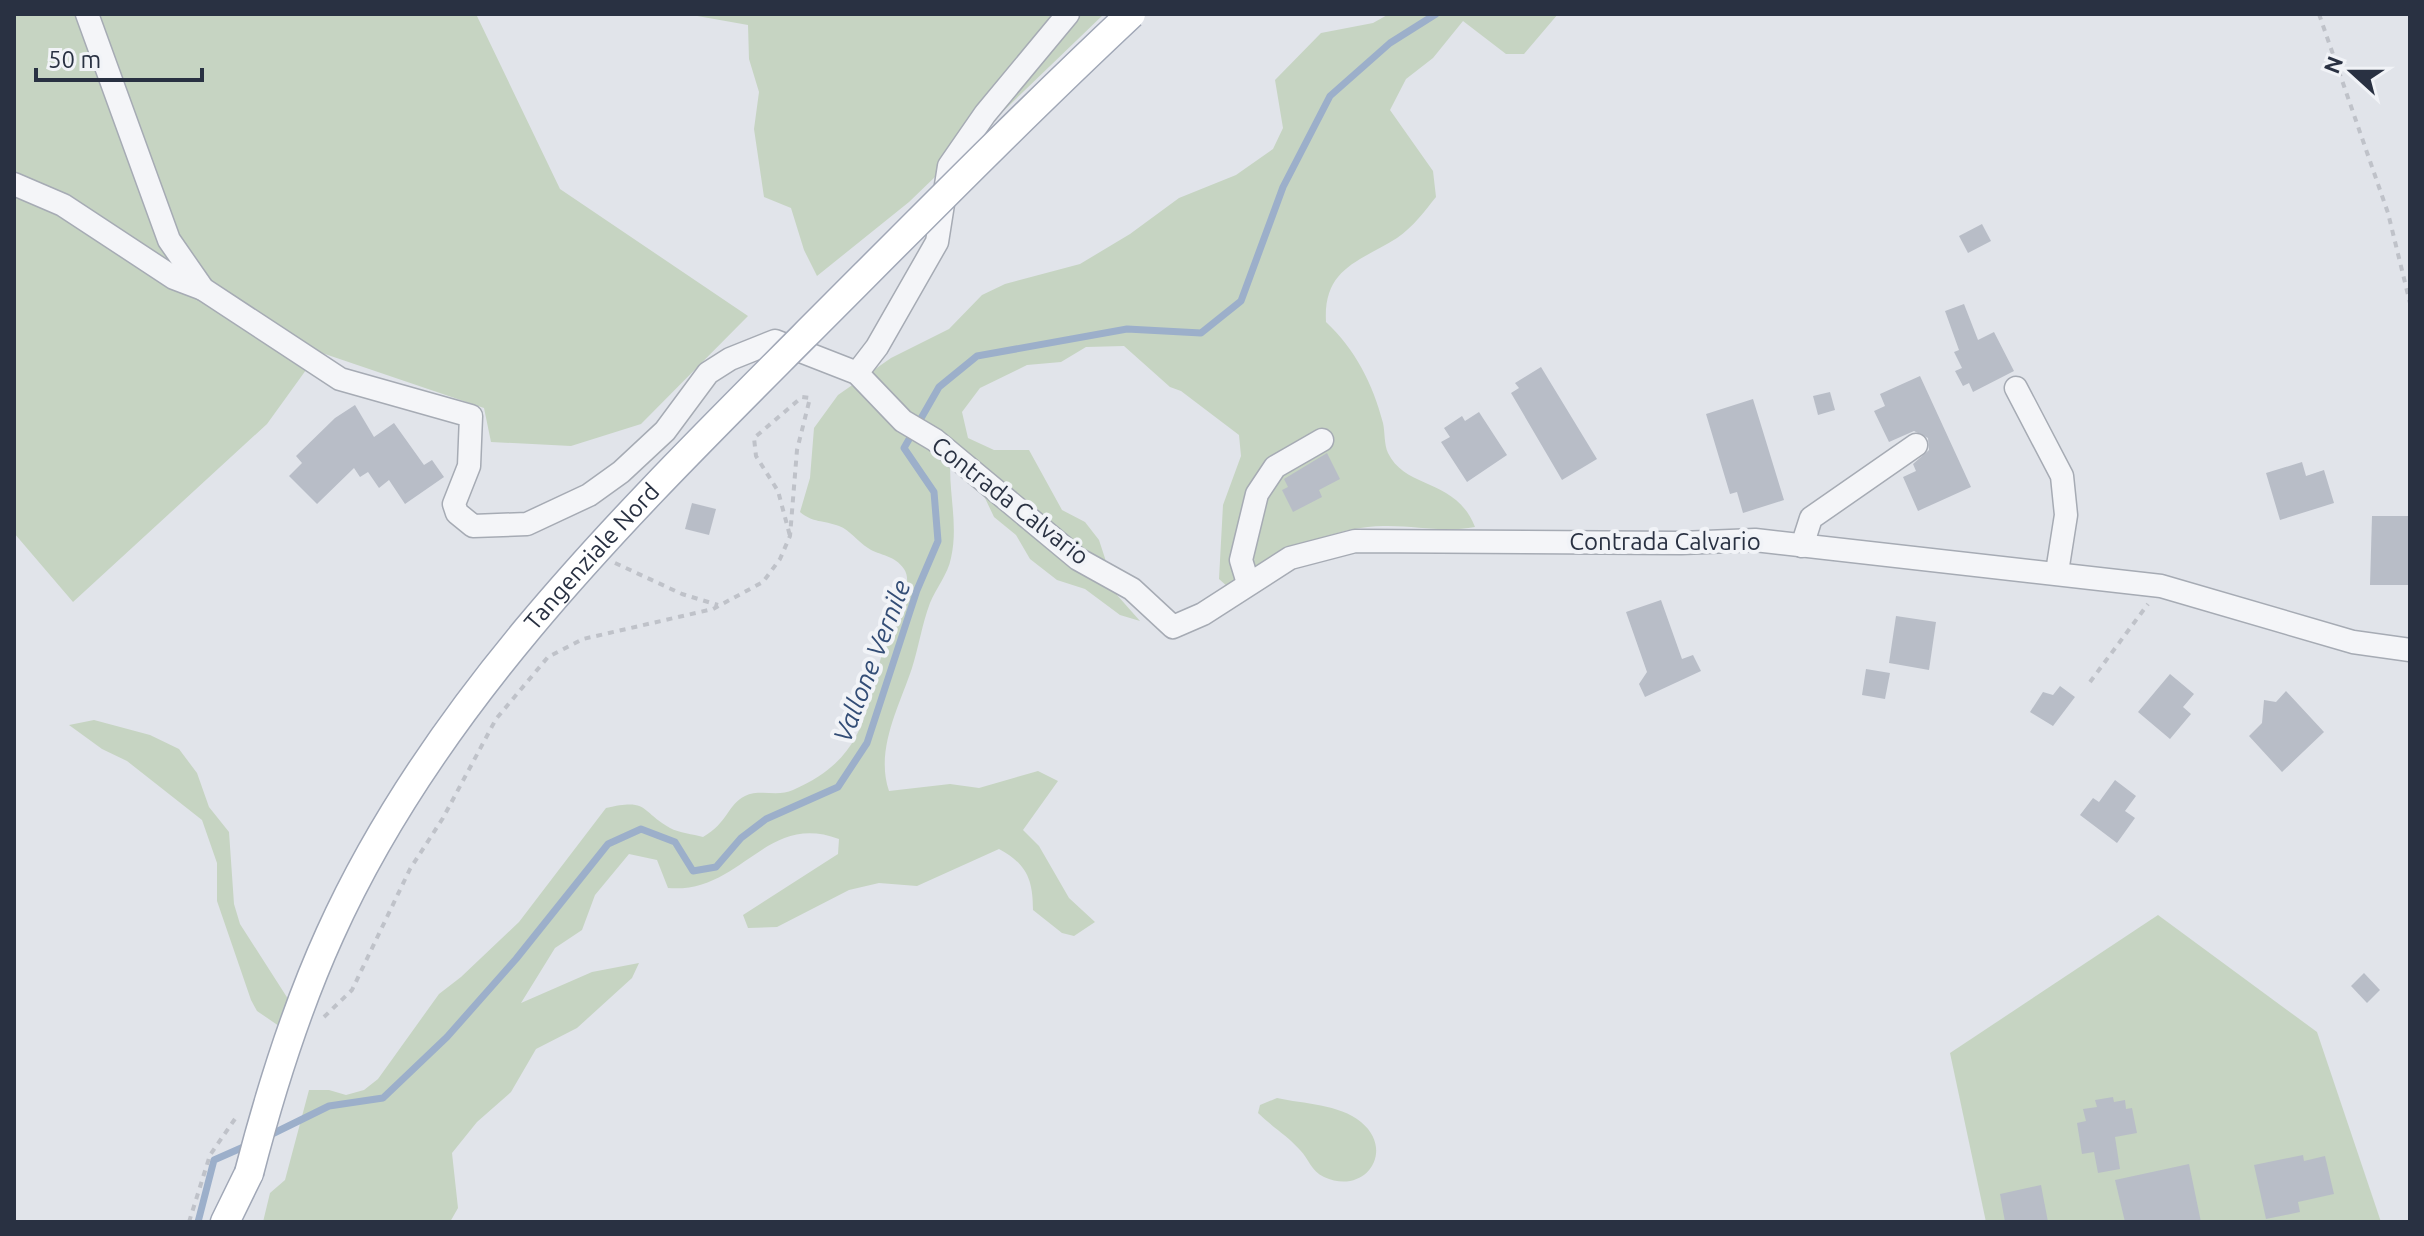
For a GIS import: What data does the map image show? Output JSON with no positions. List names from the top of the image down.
{
  "streets": {
    "main road": ["Tangenziale Nord"],
    "street": ["Contrada Calvario"]
  },
  "water": ["Vallone Vernile"],
  "scale_bar": "50 m",
  "north": "left"
}
